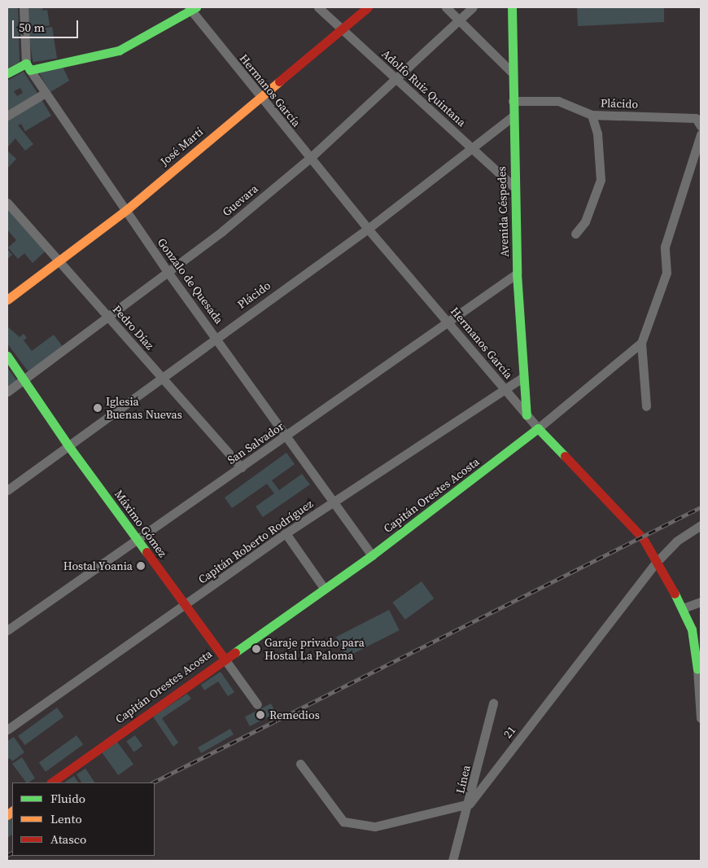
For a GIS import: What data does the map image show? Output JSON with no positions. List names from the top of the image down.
{
  "streets": {
    "street": [
      "Adolfo Ruiz Quintana",
      "Hermanos García",
      "Plácido",
      "José Martí",
      "Guevara",
      "Avenida Céspedes",
      "Gonzalo de Quesada",
      "Pedro Díaz",
      "San Salvador",
      "Capitán Orestes Acosta",
      "Máximo Gómez",
      "Capitán Roberto Rodríguez",
      "21",
      "Línea"
    ]
  },
  "crossings": [
    ["Adolfo Ruiz Quintana", "Plácido"],
    ["Adolfo Ruiz Quintana", "José Martí"],
    ["Adolfo Ruiz Quintana", "Guevara"],
    ["Adolfo Ruiz Quintana", "Avenida Céspedes"],
    ["Hermanos García", "Plácido"],
    ["Hermanos García", "José Martí"],
    ["Hermanos García", "Guevara"],
    ["Hermanos García", "Avenida Céspedes"],
    ["Hermanos García", "San Salvador"],
    ["Hermanos García", "Capitán Orestes Acosta"],
    ["Hermanos García", "Capitán Roberto Rodríguez"],
    ["Hermanos García", "21"],
    ["Plácido", "Avenida Céspedes"],
    ["Plácido", "Gonzalo de Quesada"],
    ["Plácido", "Pedro Díaz"],
    ["Plácido", "Máximo Gómez"],
    ["José Martí", "Gonzalo de Quesada"],
    ["José Martí", "Pedro Díaz"],
    ["Guevara", "Gonzalo de Quesada"],
    ["Guevara", "Pedro Díaz"],
    ["Guevara", "Máximo Gómez"],
    ["Avenida Céspedes", "San Salvador"],
    ["Avenida Céspedes", "Capitán Roberto Rodríguez"],
    ["Gonzalo de Quesada", "San Salvador"],
    ["Gonzalo de Quesada", "Capitán Orestes Acosta"],
    ["Gonzalo de Quesada", "Capitán Roberto Rodríguez"],
    ["Pedro Díaz", "San Salvador"],
    ["San Salvador", "Máximo Gómez"],
    ["Capitán Orestes Acosta", "Máximo Gómez"],
    ["Máximo Gómez", "Capitán Roberto Rodríguez"],
    ["21", "Línea"]
  ],
  "places": [
    "Iglesia Buenas Nuevas",
    "Hostal Yoania",
    "Garaje privado para Hostal La Paloma",
    "Remedios"
  ],
  "legend": ["Fluido", "Lento", "Atasco"],
  "scale_bar": "50 m"
}
